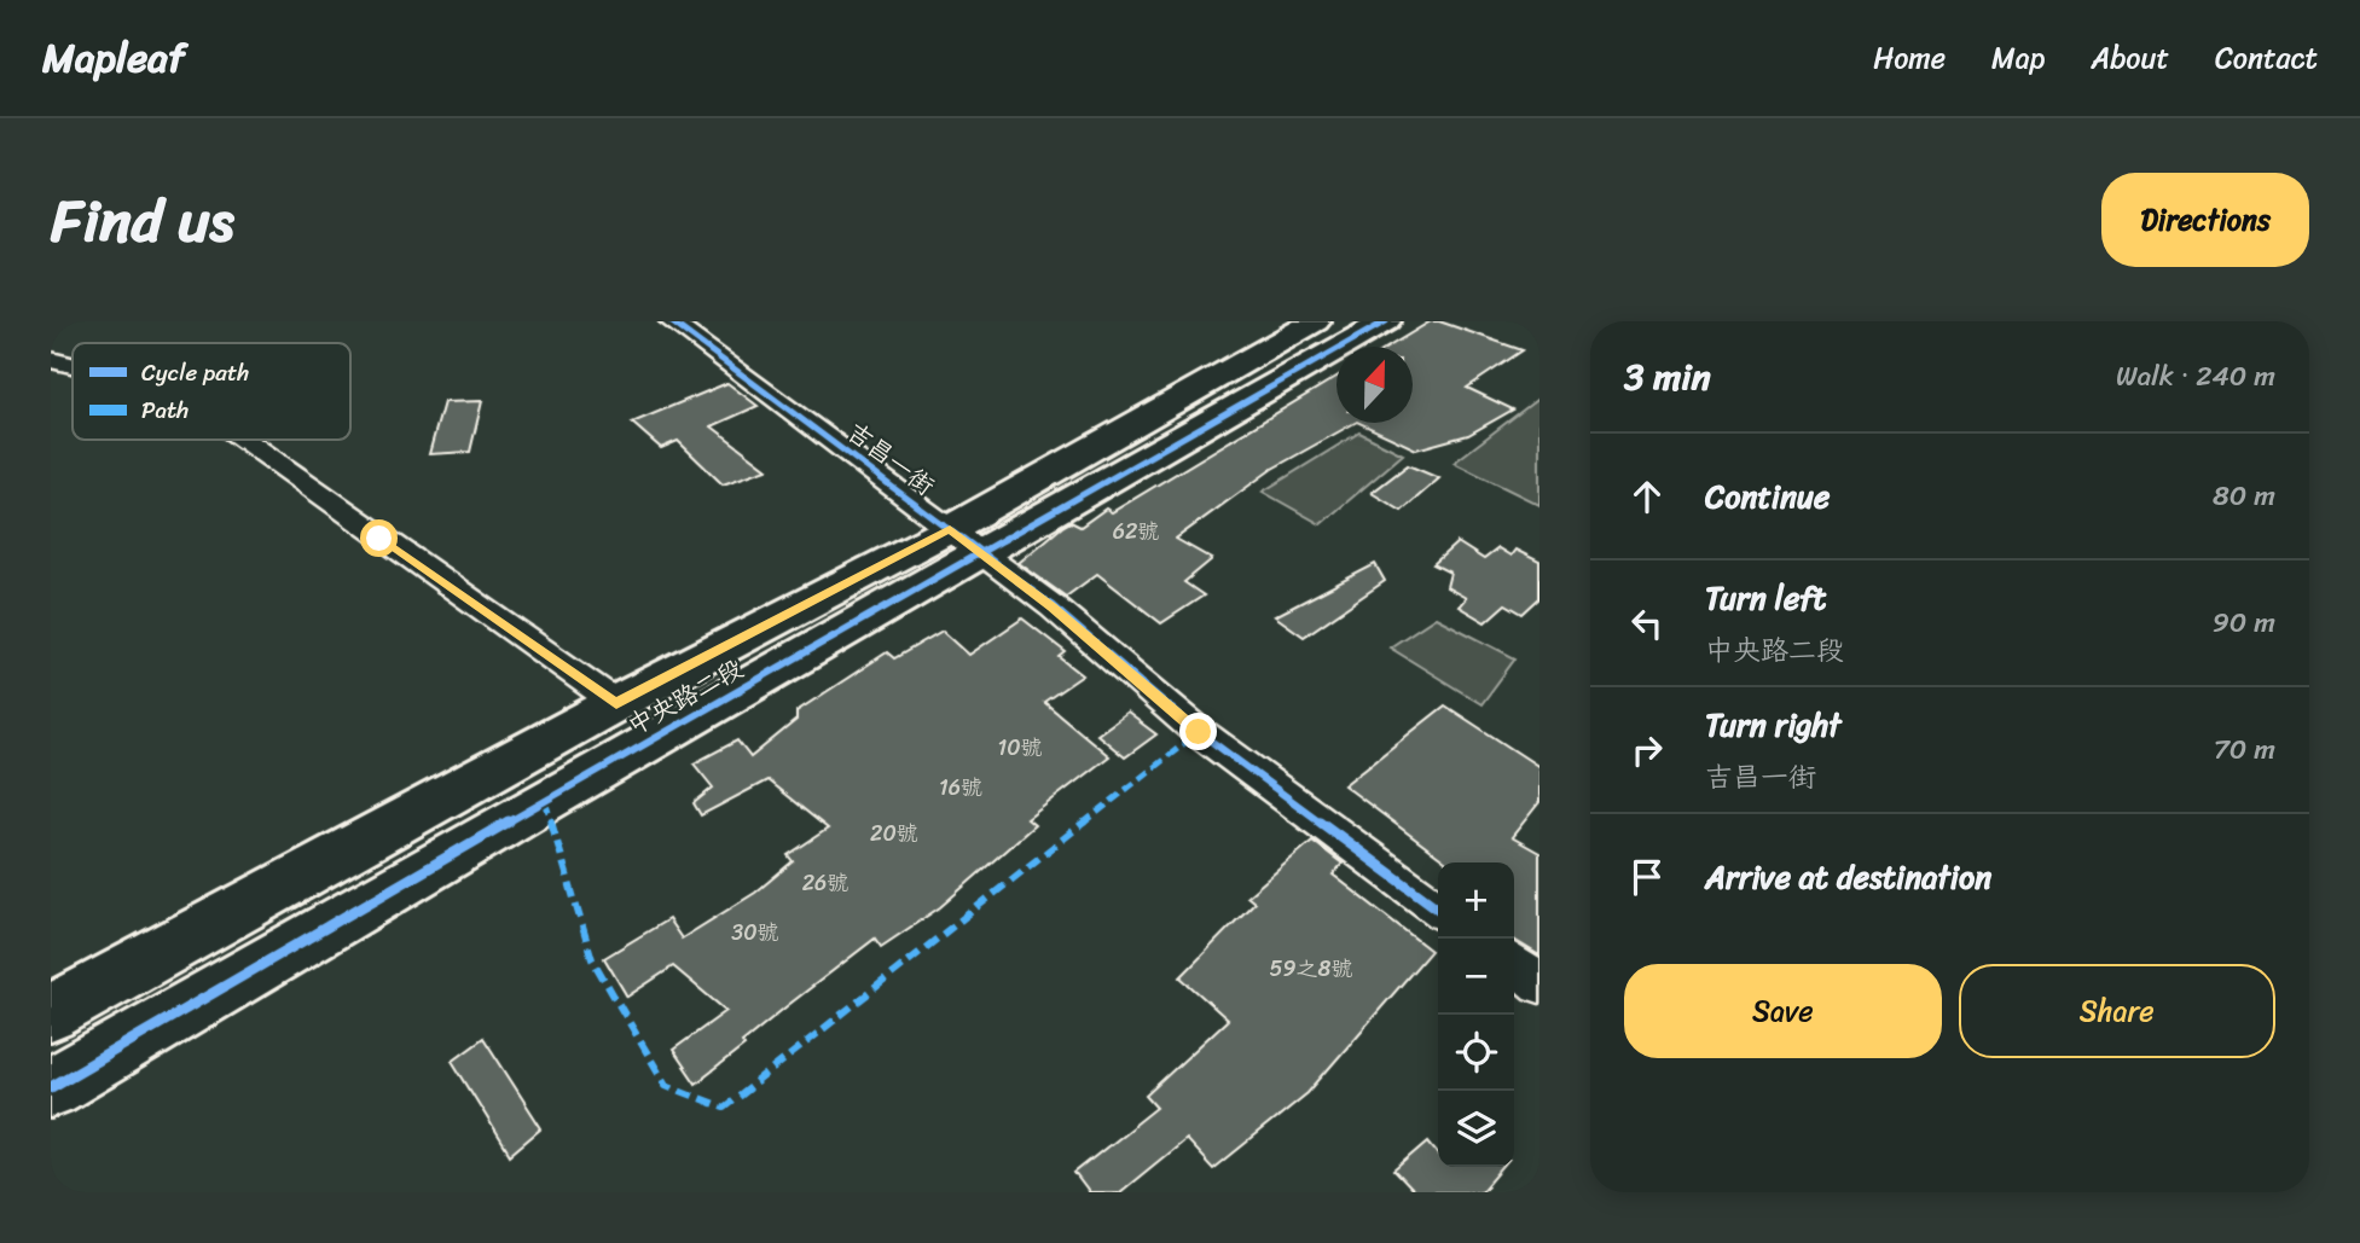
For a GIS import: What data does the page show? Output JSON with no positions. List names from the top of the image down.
{
  "streets": {
    "street": ["吉昌一街", "中央路二段"]
  },
  "crossings": [
    ["吉昌一街", "中央路二段"]
  ],
  "house_numbers": [
    "62號",
    "10號",
    "16號",
    "20號",
    "26號",
    "30號",
    "59之8號"
  ],
  "legend": ["Cycle path", "Path"],
  "north": "top",
  "page": {
    "header": "Mapleaf",
    "nav": [
      "Home",
      "Map",
      "About",
      "Contact"
    ],
    "title": "Find us",
    "buttons": [
      "Directions",
      ["Save", "Share"]
    ],
    "heading": ["3 min", "Walk · 240 m"],
    "list": [
      ["Continue", "80 m"],
      ["Turn left", "中央路二段", "90 m"],
      ["Turn right", "吉昌一街", "70 m"],
      "Arrive at destination"
    ],
    "map_buttons": ["+", "−"]
  }
}
